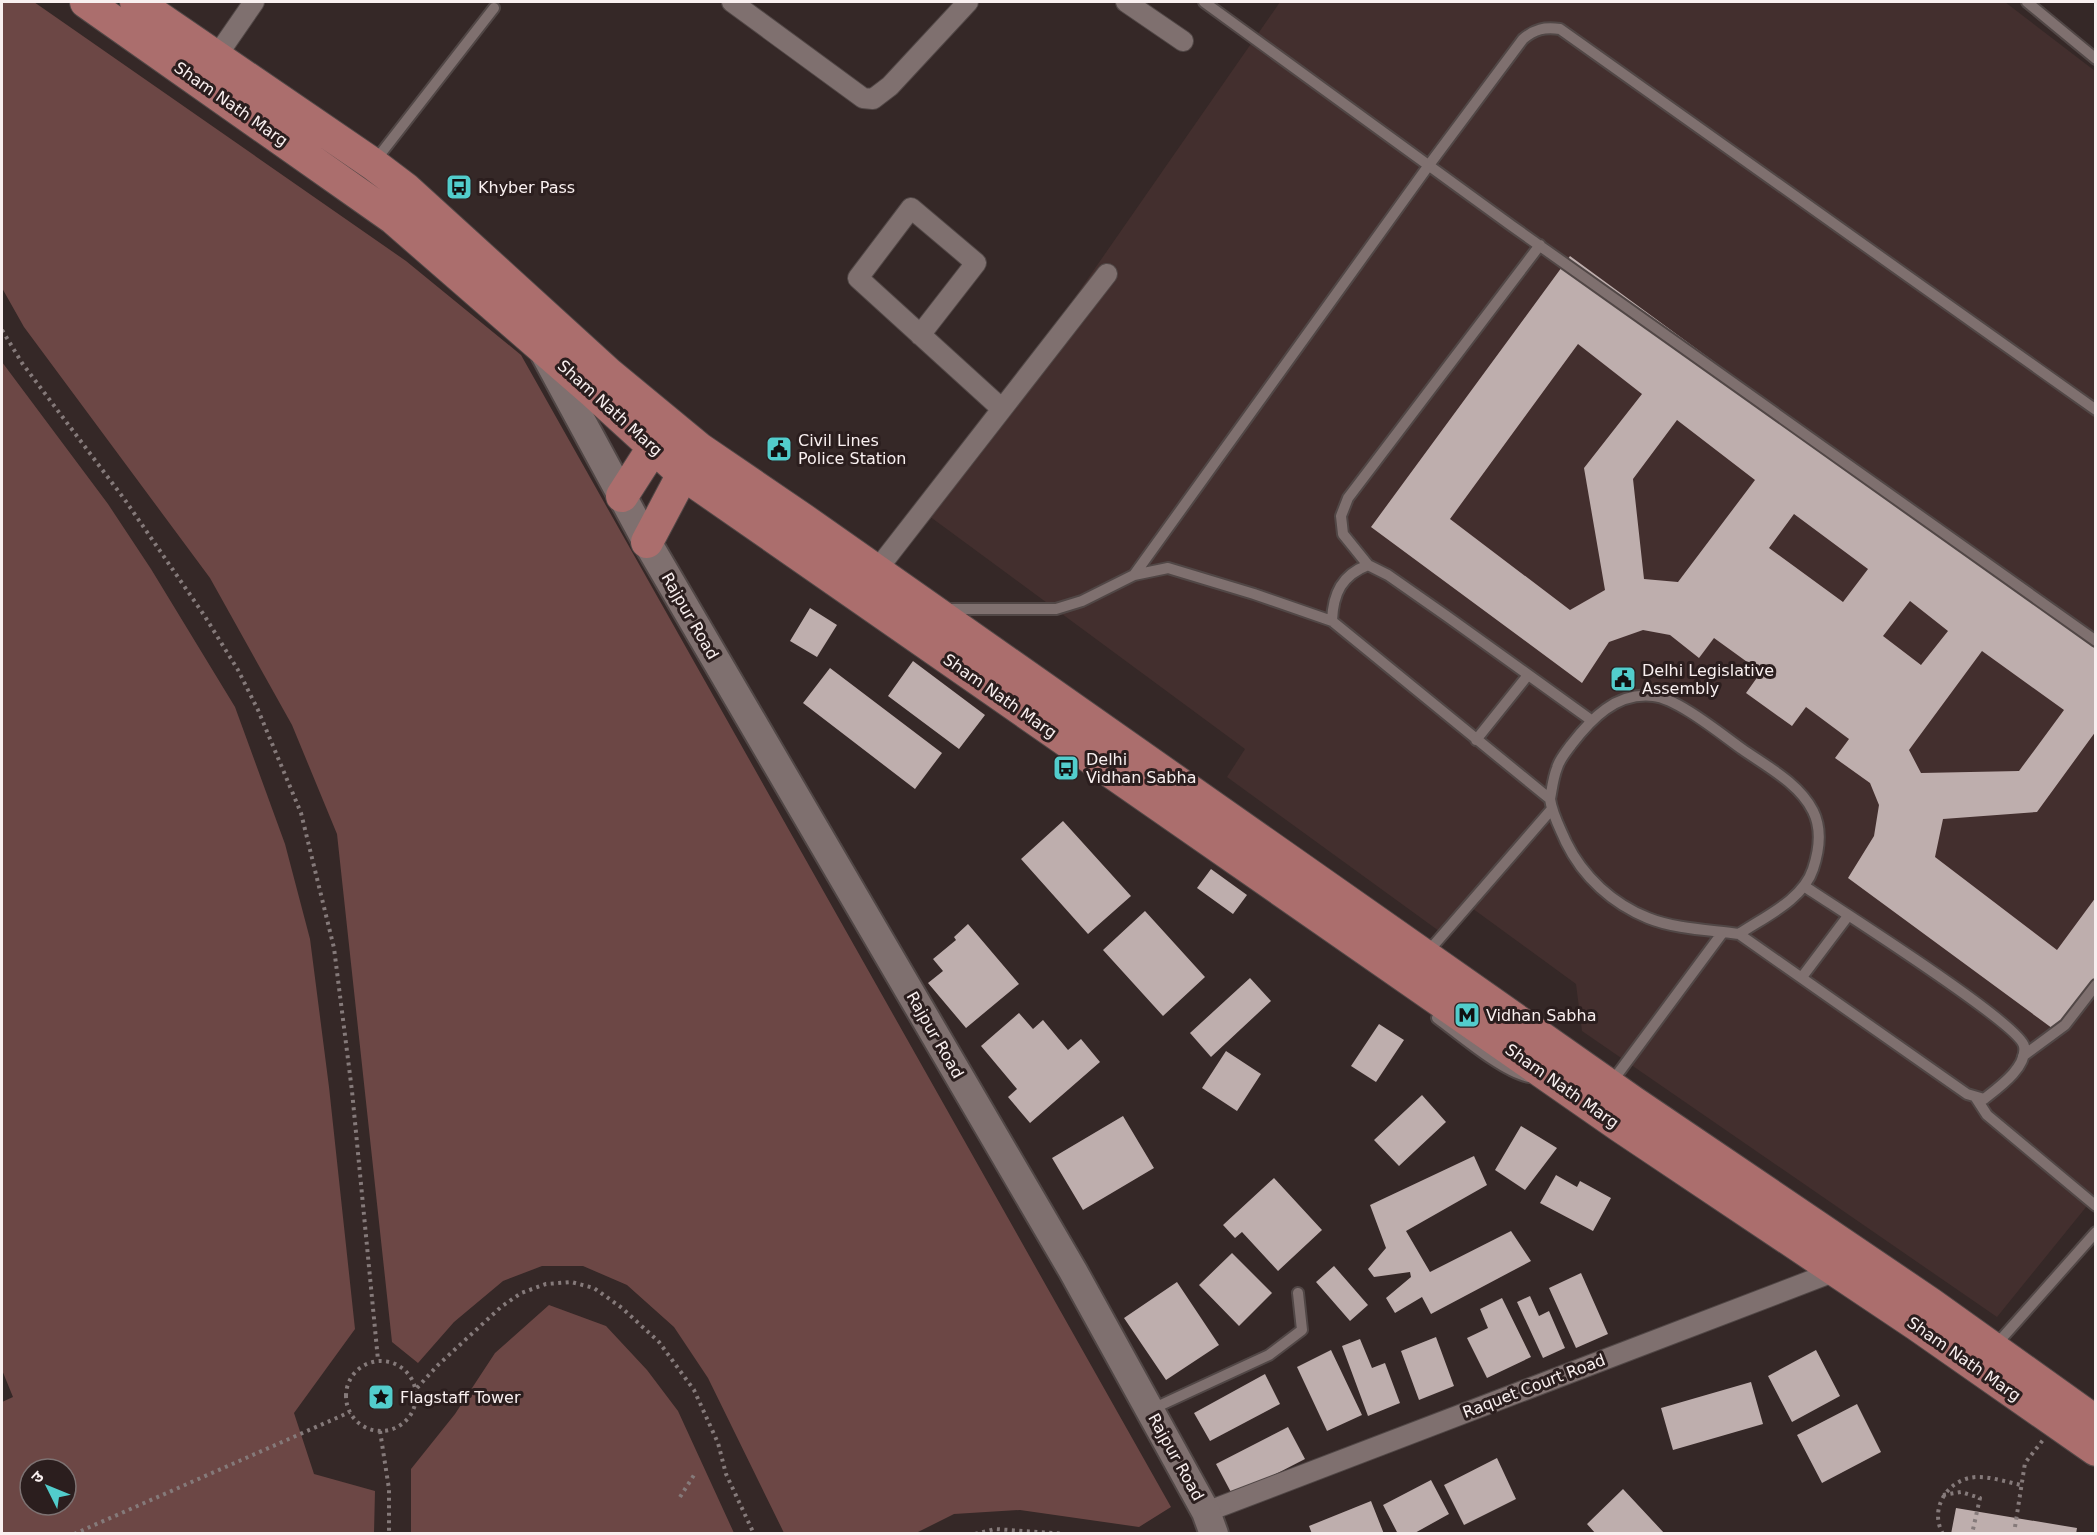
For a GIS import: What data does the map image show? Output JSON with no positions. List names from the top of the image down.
{
  "streets": {
    "main road": ["Sham Nath Marg"],
    "street": ["Rajpur Road", "Raquet Court Road"]
  },
  "crossings": [
    ["Sham Nath Marg", "Rajpur Road"],
    ["Sham Nath Marg", "Raquet Court Road"],
    ["Rajpur Road", "Raquet Court Road"]
  ],
  "places": {
    "bus stop": ["Khyber Pass", "Delhi Vidhan Sabha"],
    "public building": ["Civil Lines Police Station", "Delhi Legislative Assembly"],
    "metro station": ["Vidhan Sabha"],
    "place": ["Flagstaff Tower"]
  },
  "north": "top left"
}
